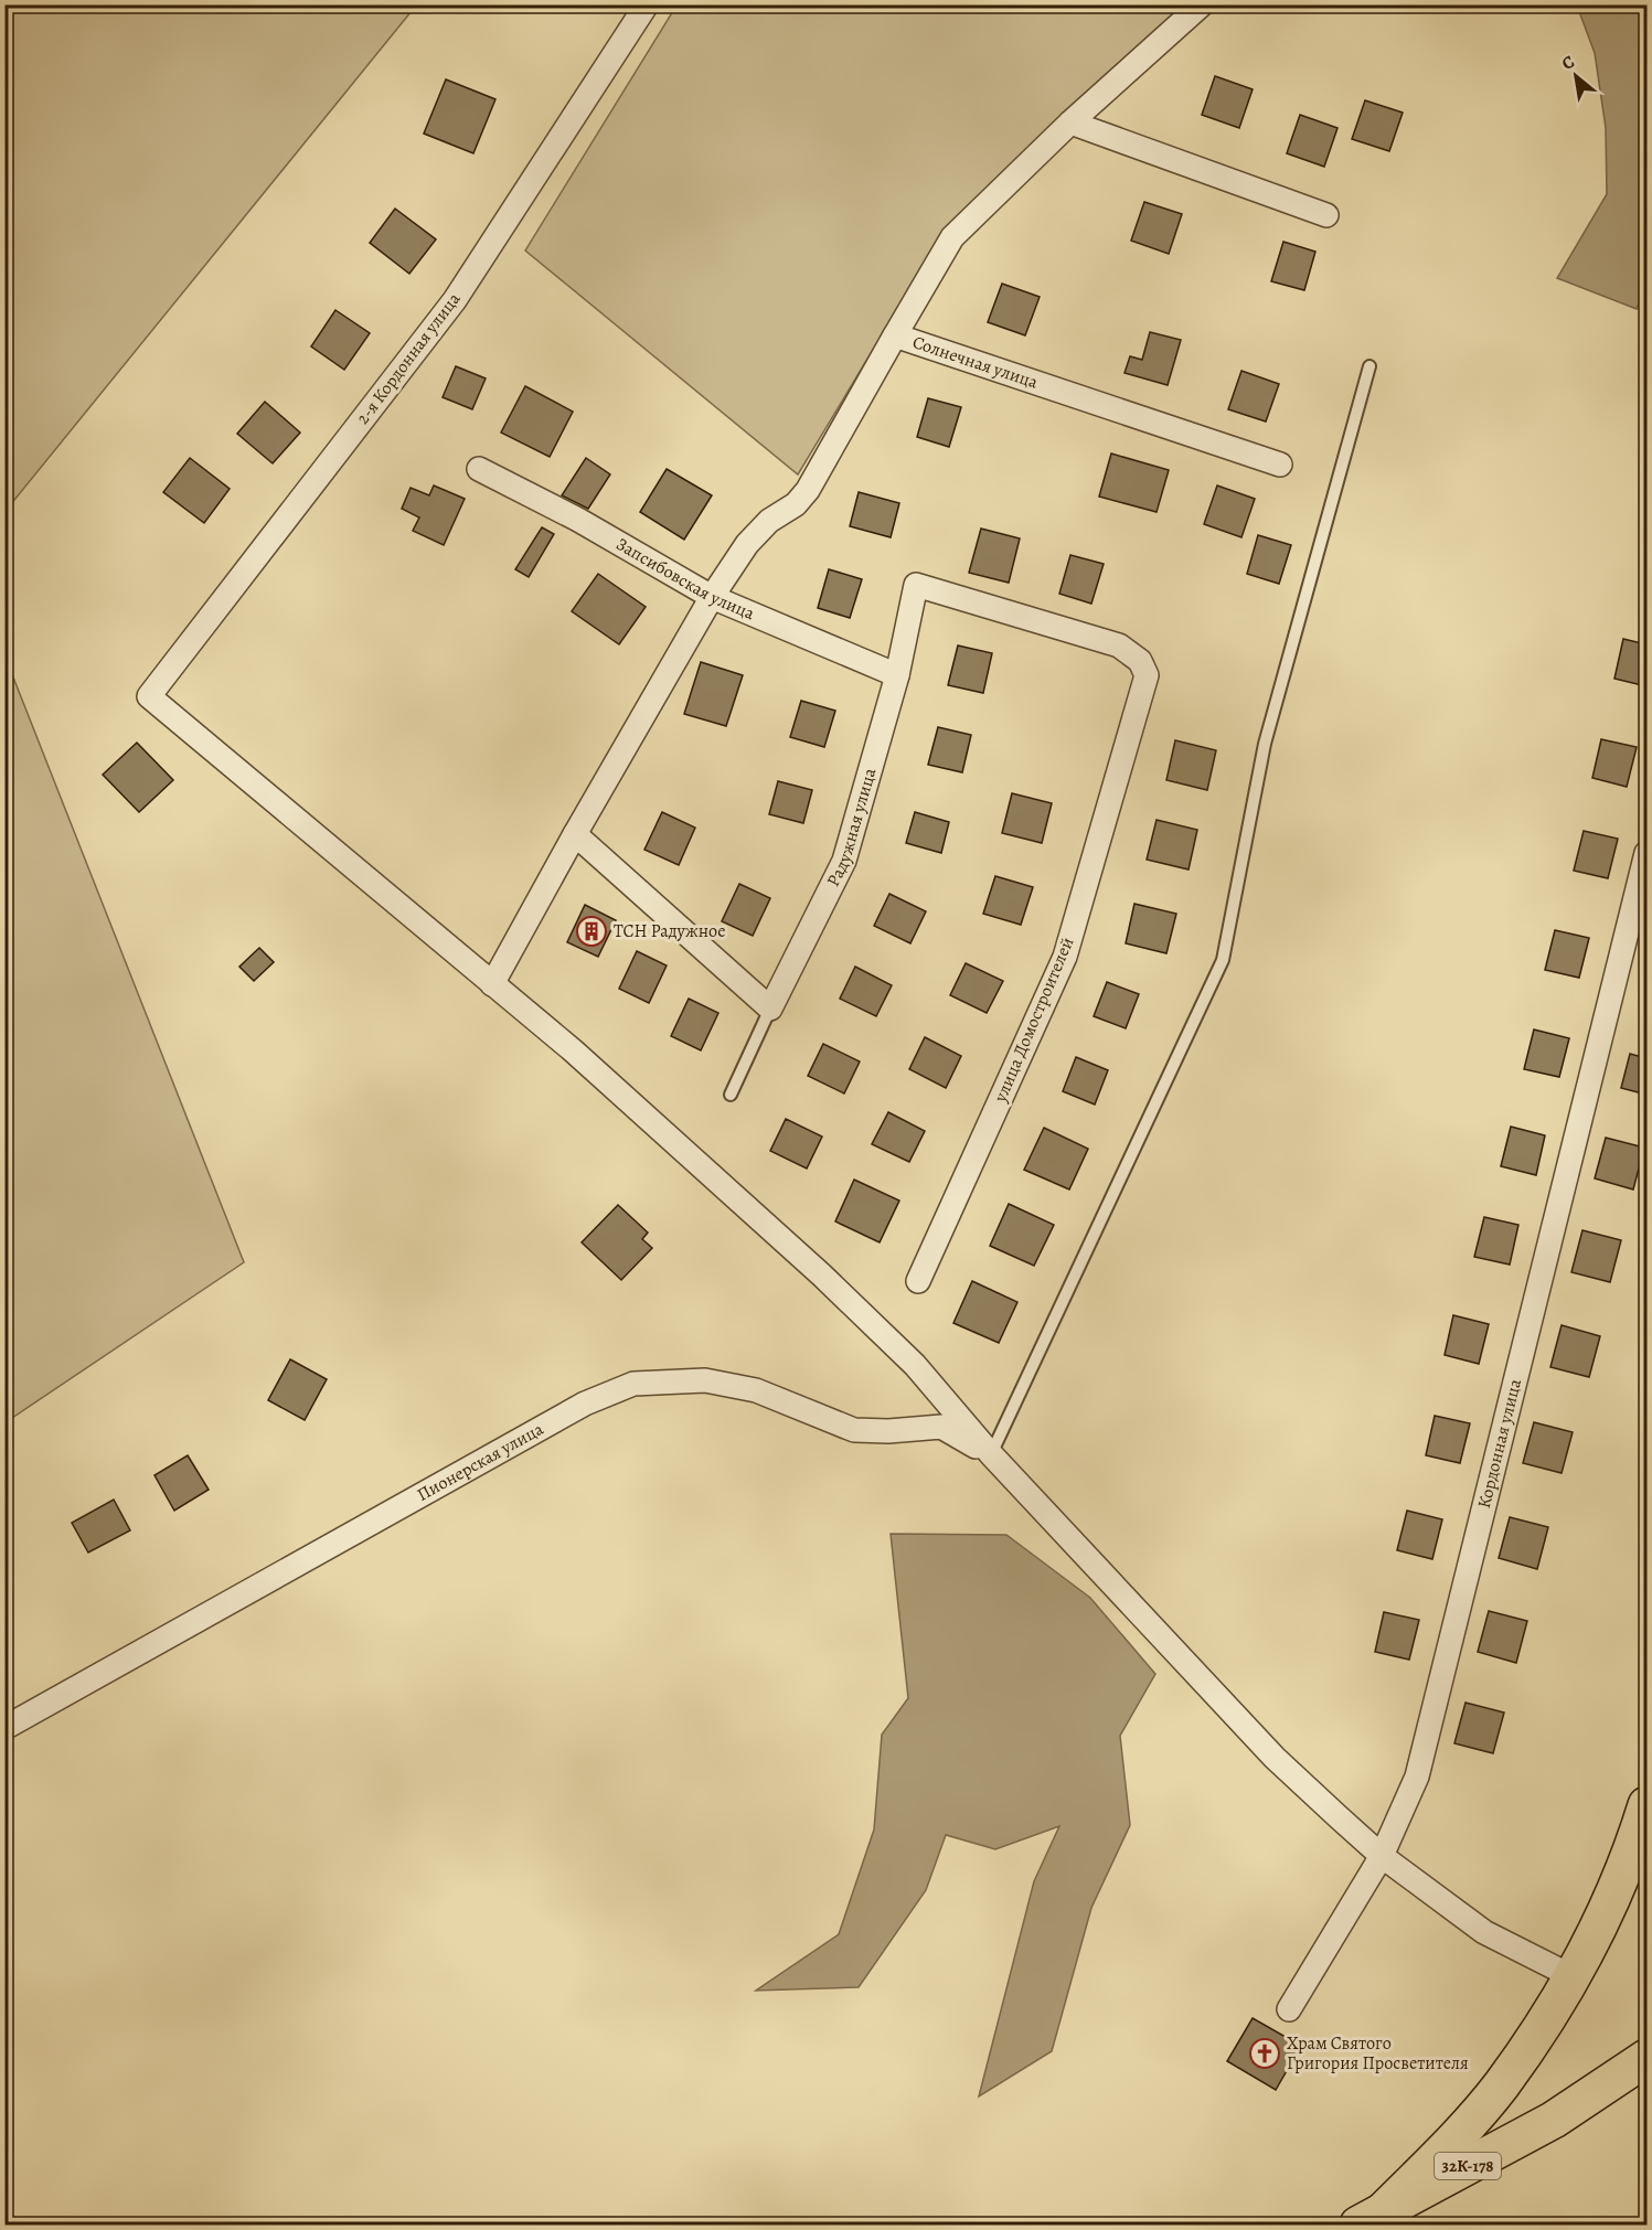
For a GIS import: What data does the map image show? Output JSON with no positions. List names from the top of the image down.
{
  "streets": {
    "main road": ["32К-178"],
    "street": [
      "2-я Кордонная улица",
      "Солнечная улица",
      "Запсибовская улица",
      "Радужная улица",
      "улица Домостроителей",
      "Кордонная улица",
      "Пионерская улица"
    ]
  },
  "crossings": [
    ["Запсибовская улица", "Радужная улица"],
    ["Радужная улица", "улица Домостроителей"]
  ],
  "places": {
    "building": ["ТСН Радужное"],
    "church": ["Храм Святого Григория Просветителя"]
  },
  "north": "top left"
}
